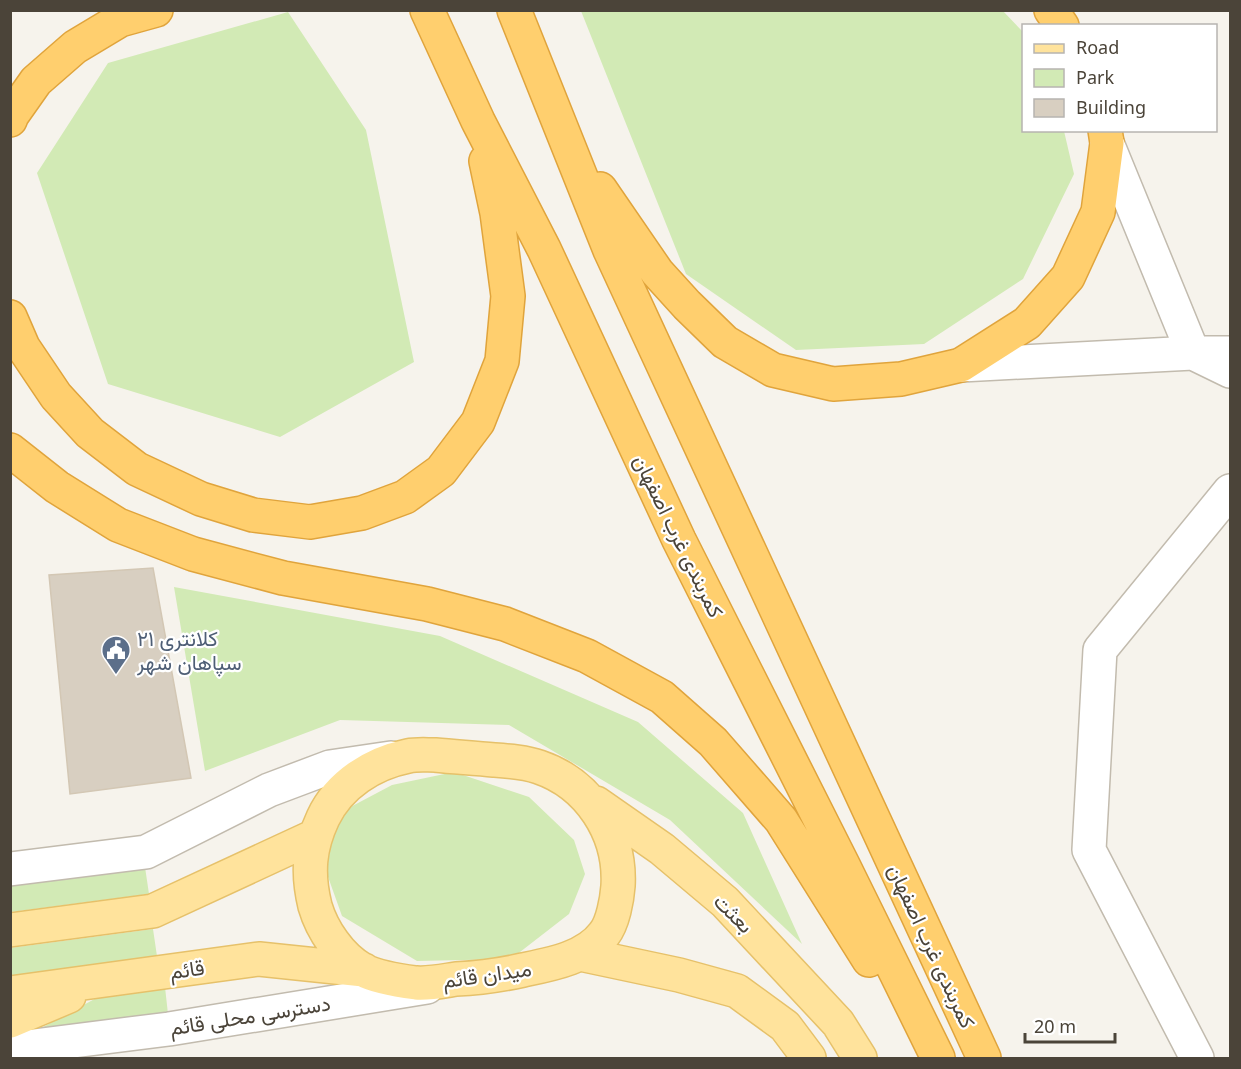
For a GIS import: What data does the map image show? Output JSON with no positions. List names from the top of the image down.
{
  "streets": {
    "highway": ["کمربندی غرب اصفهان"],
    "main road": ["بعثت", "قائم", "میدان قائم"],
    "street": ["دسترسی محلی قائم"]
  },
  "crossings": [
    ["بعثت", "میدان قائم"],
    ["قائم", "میدان قائم"],
    ["میدان قائم", "دسترسی محلی قائم"]
  ],
  "places": {
    "public building": ["کلانتری ۲۱ سپاهان شهر"]
  },
  "legend": ["Road", "Park", "Building"],
  "scale_bar": "20 m"
}
